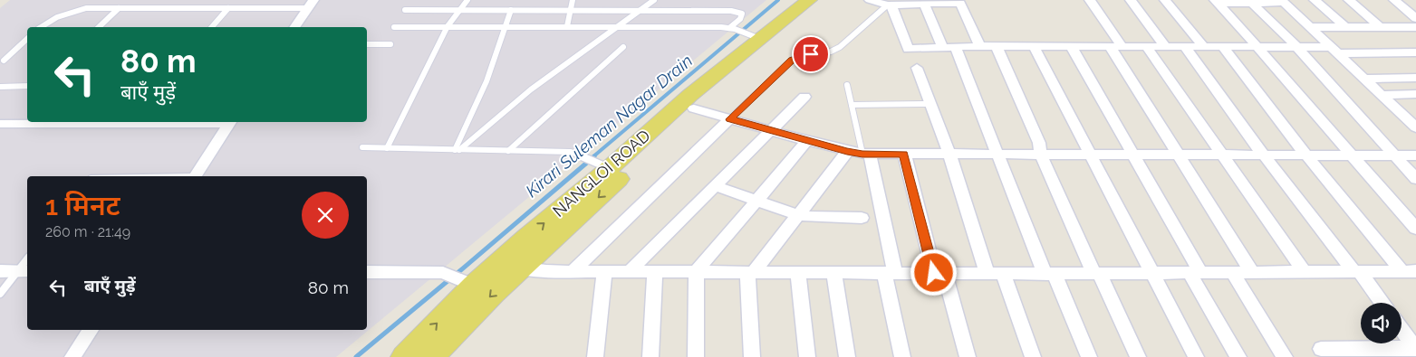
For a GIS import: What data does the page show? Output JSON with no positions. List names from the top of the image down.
{
  "streets": {
    "main road": ["NANGLOI ROAD"]
  },
  "water": ["Kirari Suleman Nagar Drain"],
  "page": {
    "turn": ["80 m", "बाएँ मुड़ें"],
    "heading": ["1 मिनट", "260 m · 21:49"],
    "list": [
      {
        "name": "बाएँ मुड़ें",
        "value": "80 m"
      }
    ]
  }
}
